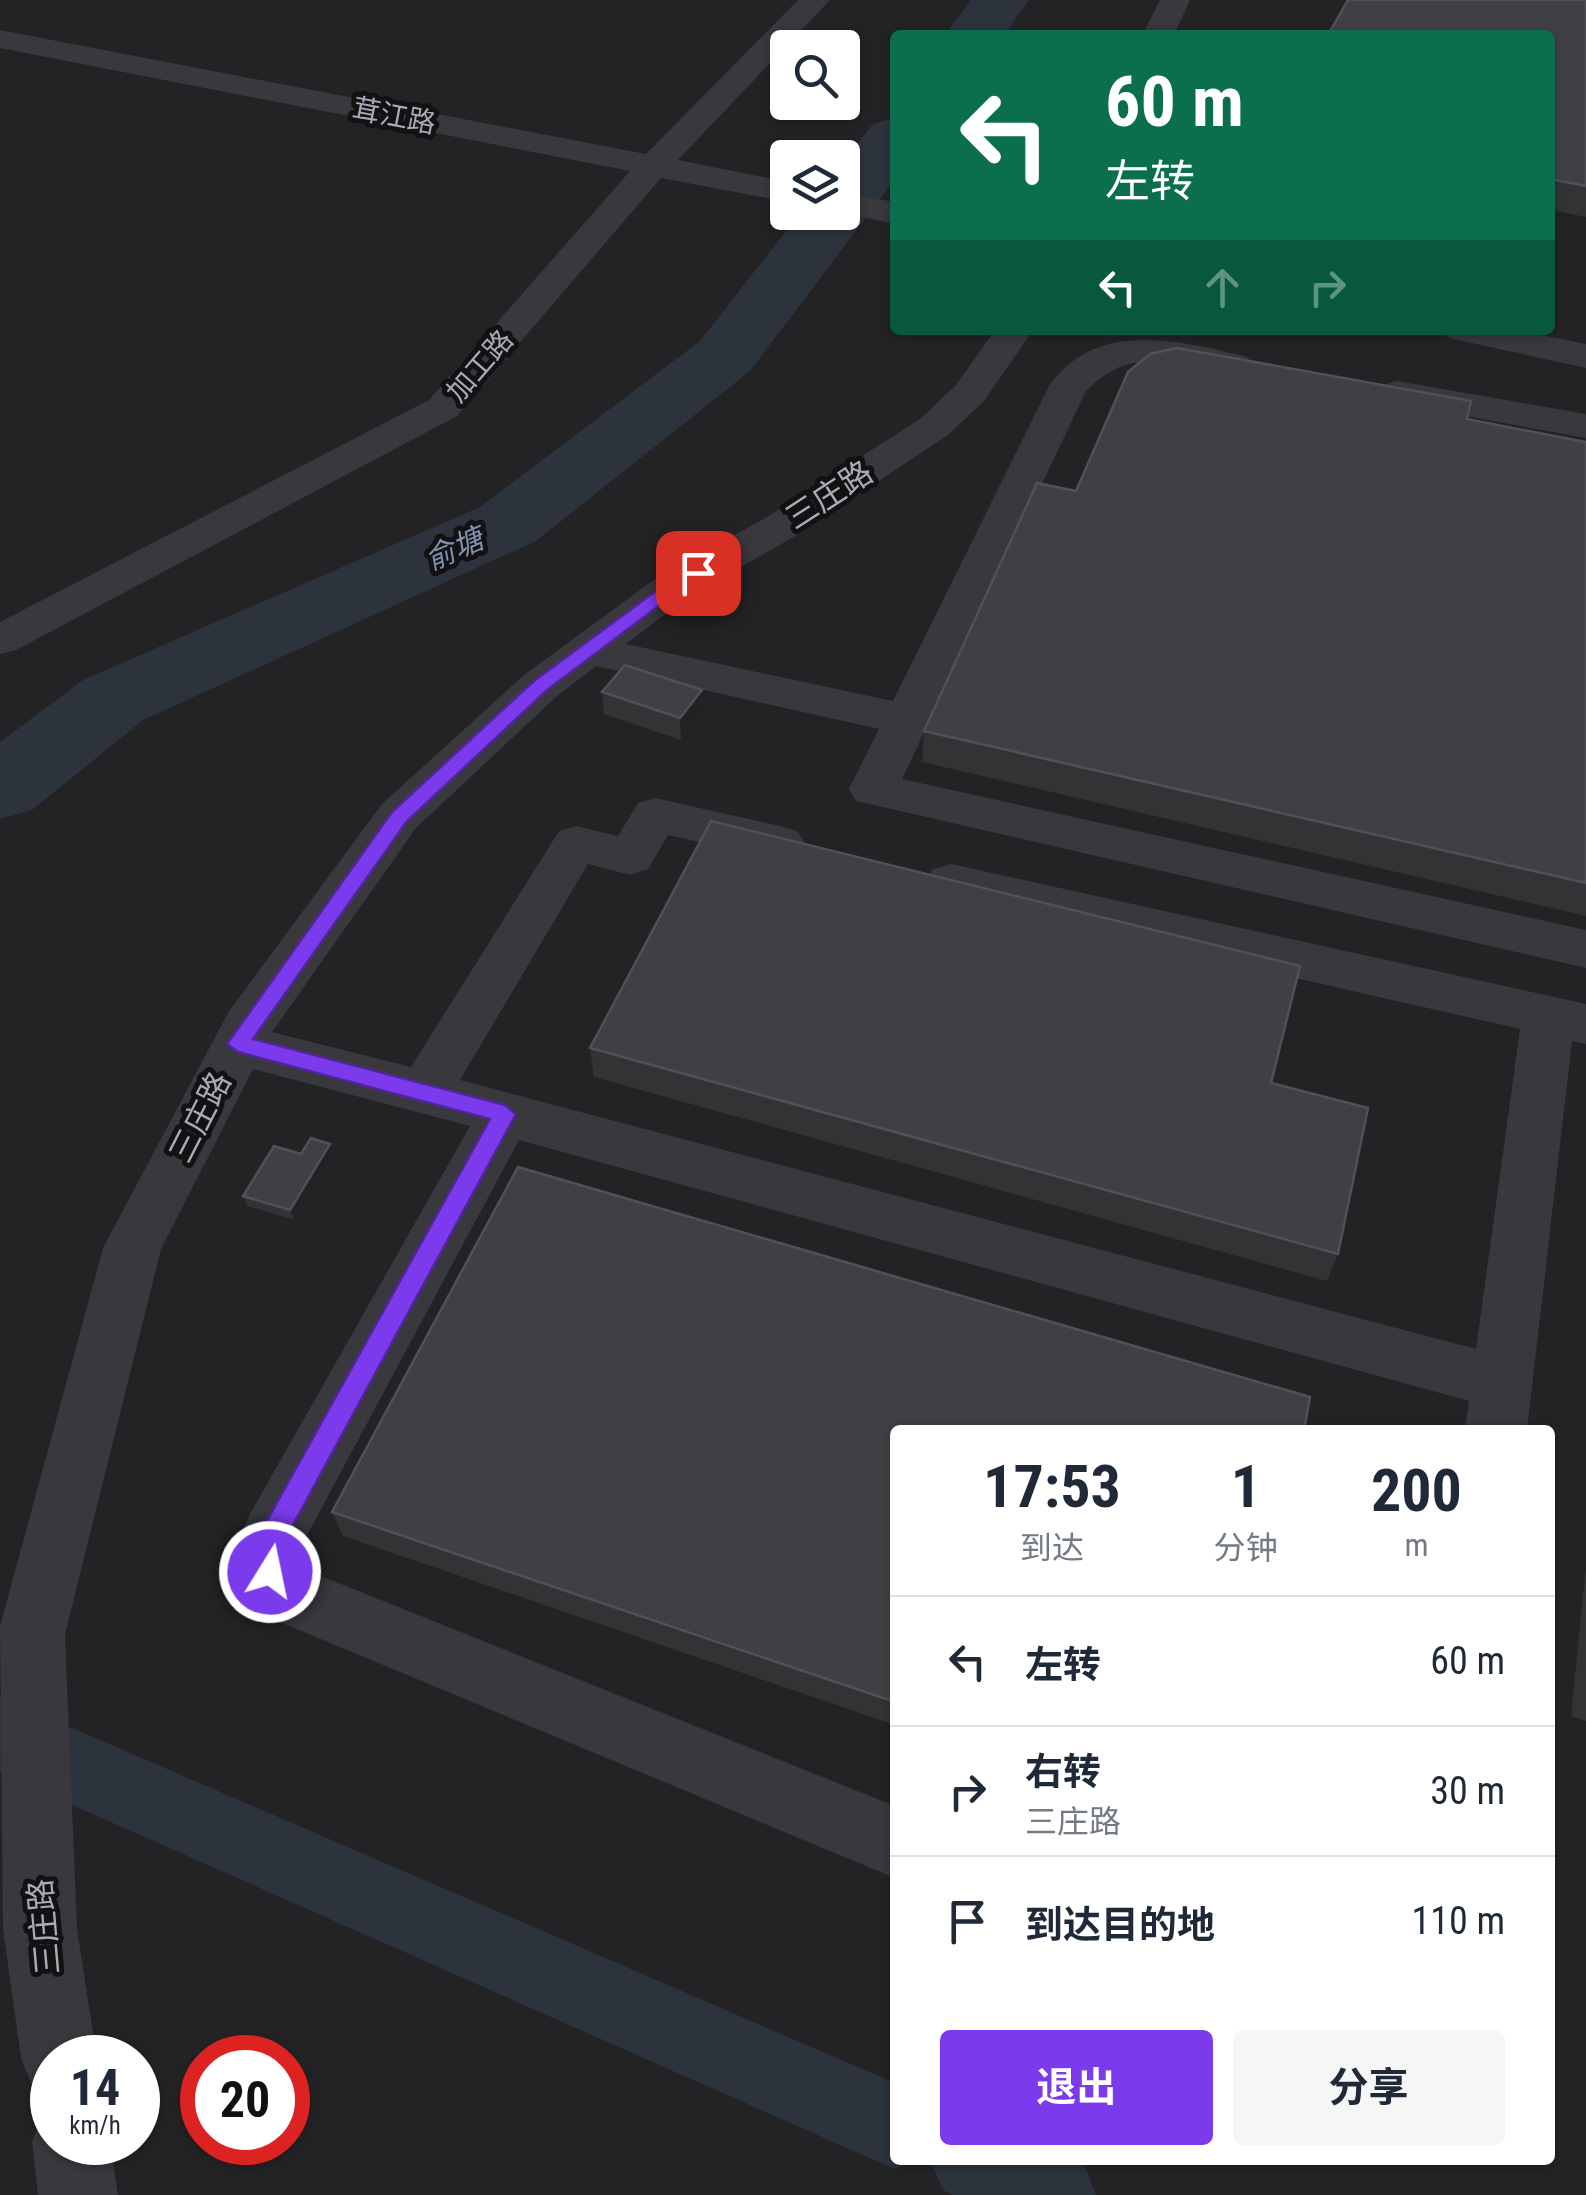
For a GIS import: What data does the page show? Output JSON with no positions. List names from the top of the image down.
{
  "streets": {
    "street": ["茸江路", "加工路", "三庄路"]
  },
  "crossings": [
    ["茸江路", "加工路"]
  ],
  "water": ["俞塘"],
  "page": {
    "turn": ["60 m", "左转"],
    "eta": [
      "17:53",
      "到达",
      "1",
      "分钟",
      "200",
      "m"
    ],
    "list": [
      {
        "name": "左转",
        "value": "60 m"
      },
      {
        "name": "右转",
        "note": "三庄路",
        "value": "30 m"
      },
      {
        "name": "到达目的地",
        "value": "110 m"
      }
    ],
    "buttons": ["退出", "分享"],
    "speed": "14 km/h",
    "limit": "20"
  }
}
